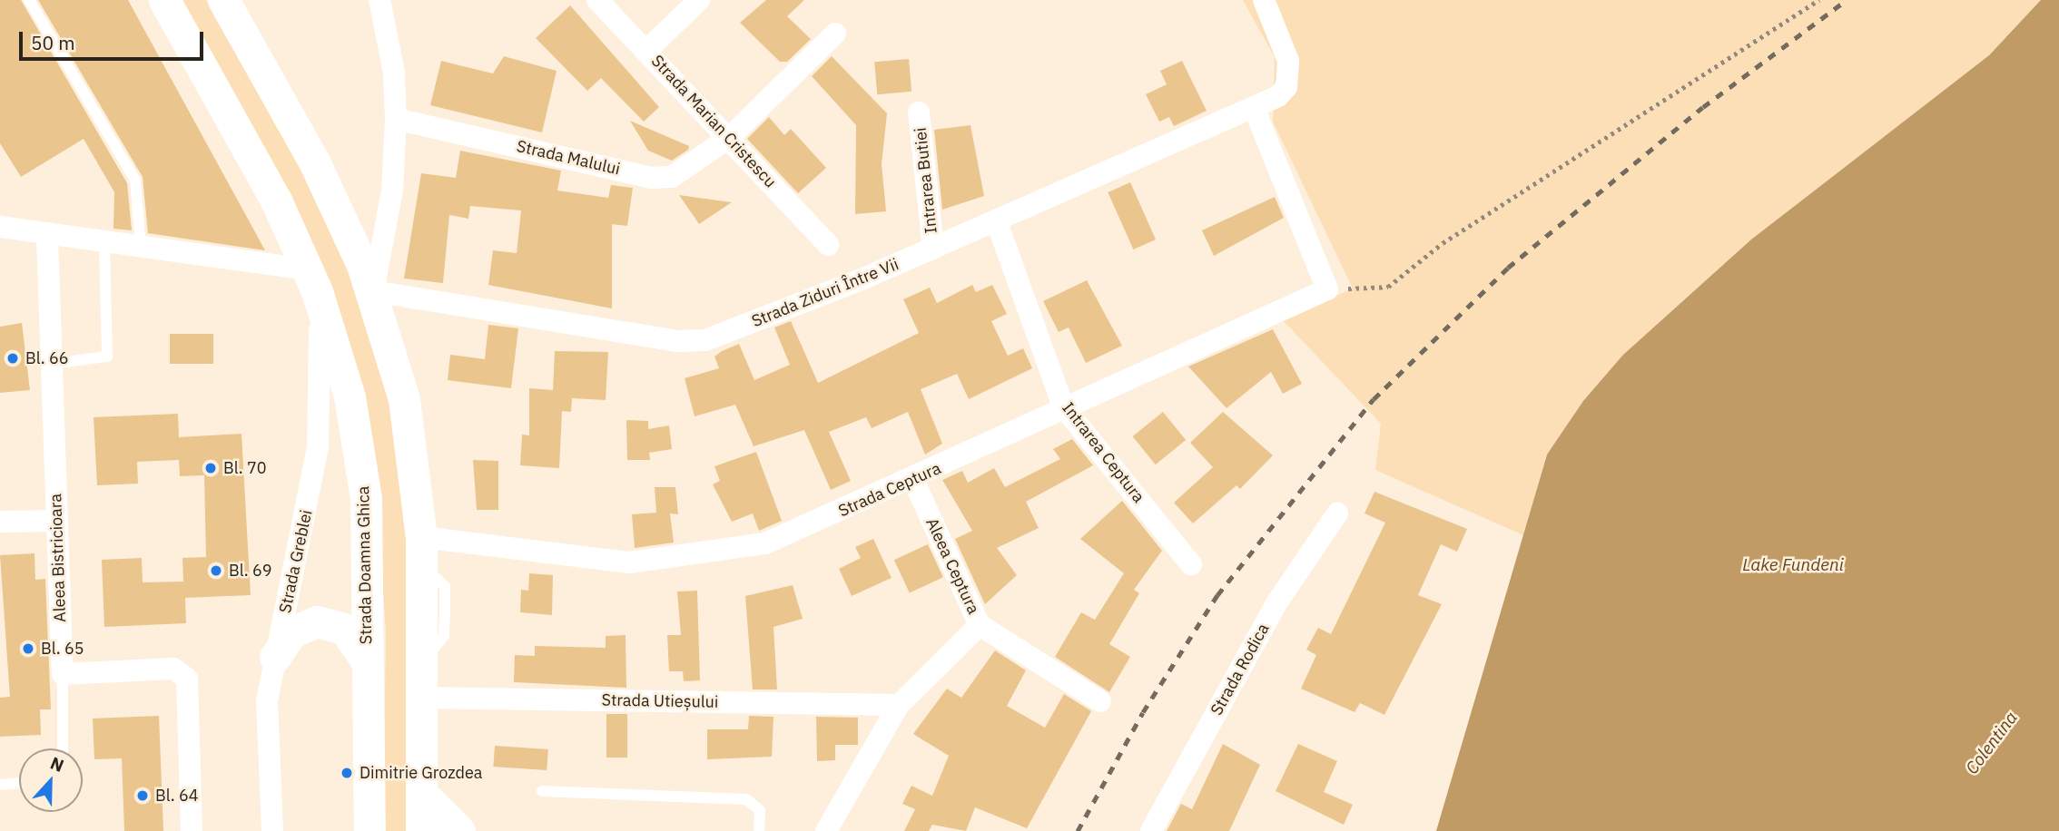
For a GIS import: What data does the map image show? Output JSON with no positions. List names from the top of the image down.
{
  "streets": {
    "main road": ["Strada Doamna Ghica"],
    "street": [
      "Strada Marian Cristescu",
      "Strada Malului",
      "Intrarea Butiei",
      "Strada Ziduri Între Vii",
      "Intrarea Ceptura",
      "Strada Ceptura",
      "Aleea Bistricioara",
      "Strada Greblei",
      "Aleea Ceptura",
      "Strada Rodica",
      "Strada Utieșului"
    ]
  },
  "crossings": [
    ["Strada Marian Cristescu", "Strada Malului"],
    ["Intrarea Butiei", "Strada Ziduri Între Vii"],
    ["Strada Ziduri Între Vii", "Intrarea Ceptura"],
    ["Intrarea Ceptura", "Strada Ceptura"],
    ["Strada Ceptura", "Aleea Ceptura"],
    ["Strada Greblei", "Strada Doamna Ghica"]
  ],
  "water": ["Lake Fundeni", "Colentina"],
  "places": [
    "Bl. 66",
    "Bl. 70",
    "Bl. 69",
    "Bl. 65",
    "Dimitrie Grozdea",
    "Bl. 64"
  ],
  "scale_bar": "50 m",
  "north": "top"
}
